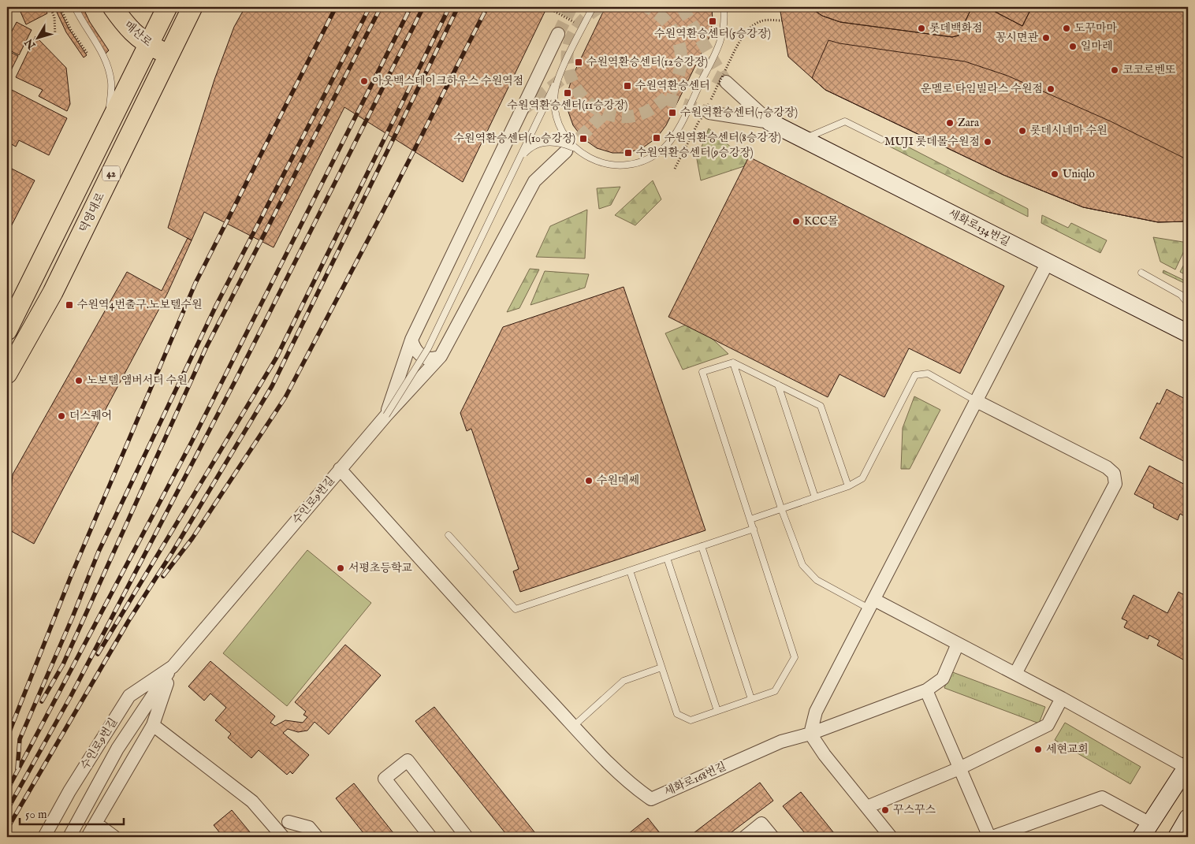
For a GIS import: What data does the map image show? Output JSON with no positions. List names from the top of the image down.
{
  "streets": {
    "main road": ["매산로", "42", "덕영대로"],
    "street": ["세화로134번길", "수인로9번길", "세화로168번길"]
  },
  "crossings": [
    ["매산로", "42"],
    ["매산로", "덕영대로"],
    ["수인로9번길", "세화로168번길"]
  ],
  "places": {
    "transit": [
      "수원역환승센터(5승강장)",
      "수원역환승센터(12승강장)",
      "수원역환승센터",
      "수원역환승센터(11승강장)",
      "수원역환승센터(7승강장)",
      "수원역환승센터(8승강장)",
      "수원역환승센터(10승강장)",
      "수원역환승센터(9승강장)",
      "수원역4번출구.노보텔수원"
    ],
    "other": [
      "롯데백화점",
      "도꾸마마",
      "꽁시면관",
      "일마레",
      "코코로벤또",
      "아웃백스테이크하우스 수원역점",
      "운멜로 타임빌라스 수원점",
      "Zara",
      "롯데시네마 수원",
      "MUJI 롯데몰수원점",
      "Uniqlo",
      "KCC몰",
      "노보텔 앰버서더 수원",
      "더스퀘어",
      "수원메쎄",
      "서평초등학교",
      "세현교회",
      "꾸스꾸스"
    ]
  },
  "scale_bar": "50 m",
  "north": "bottom left"
}
